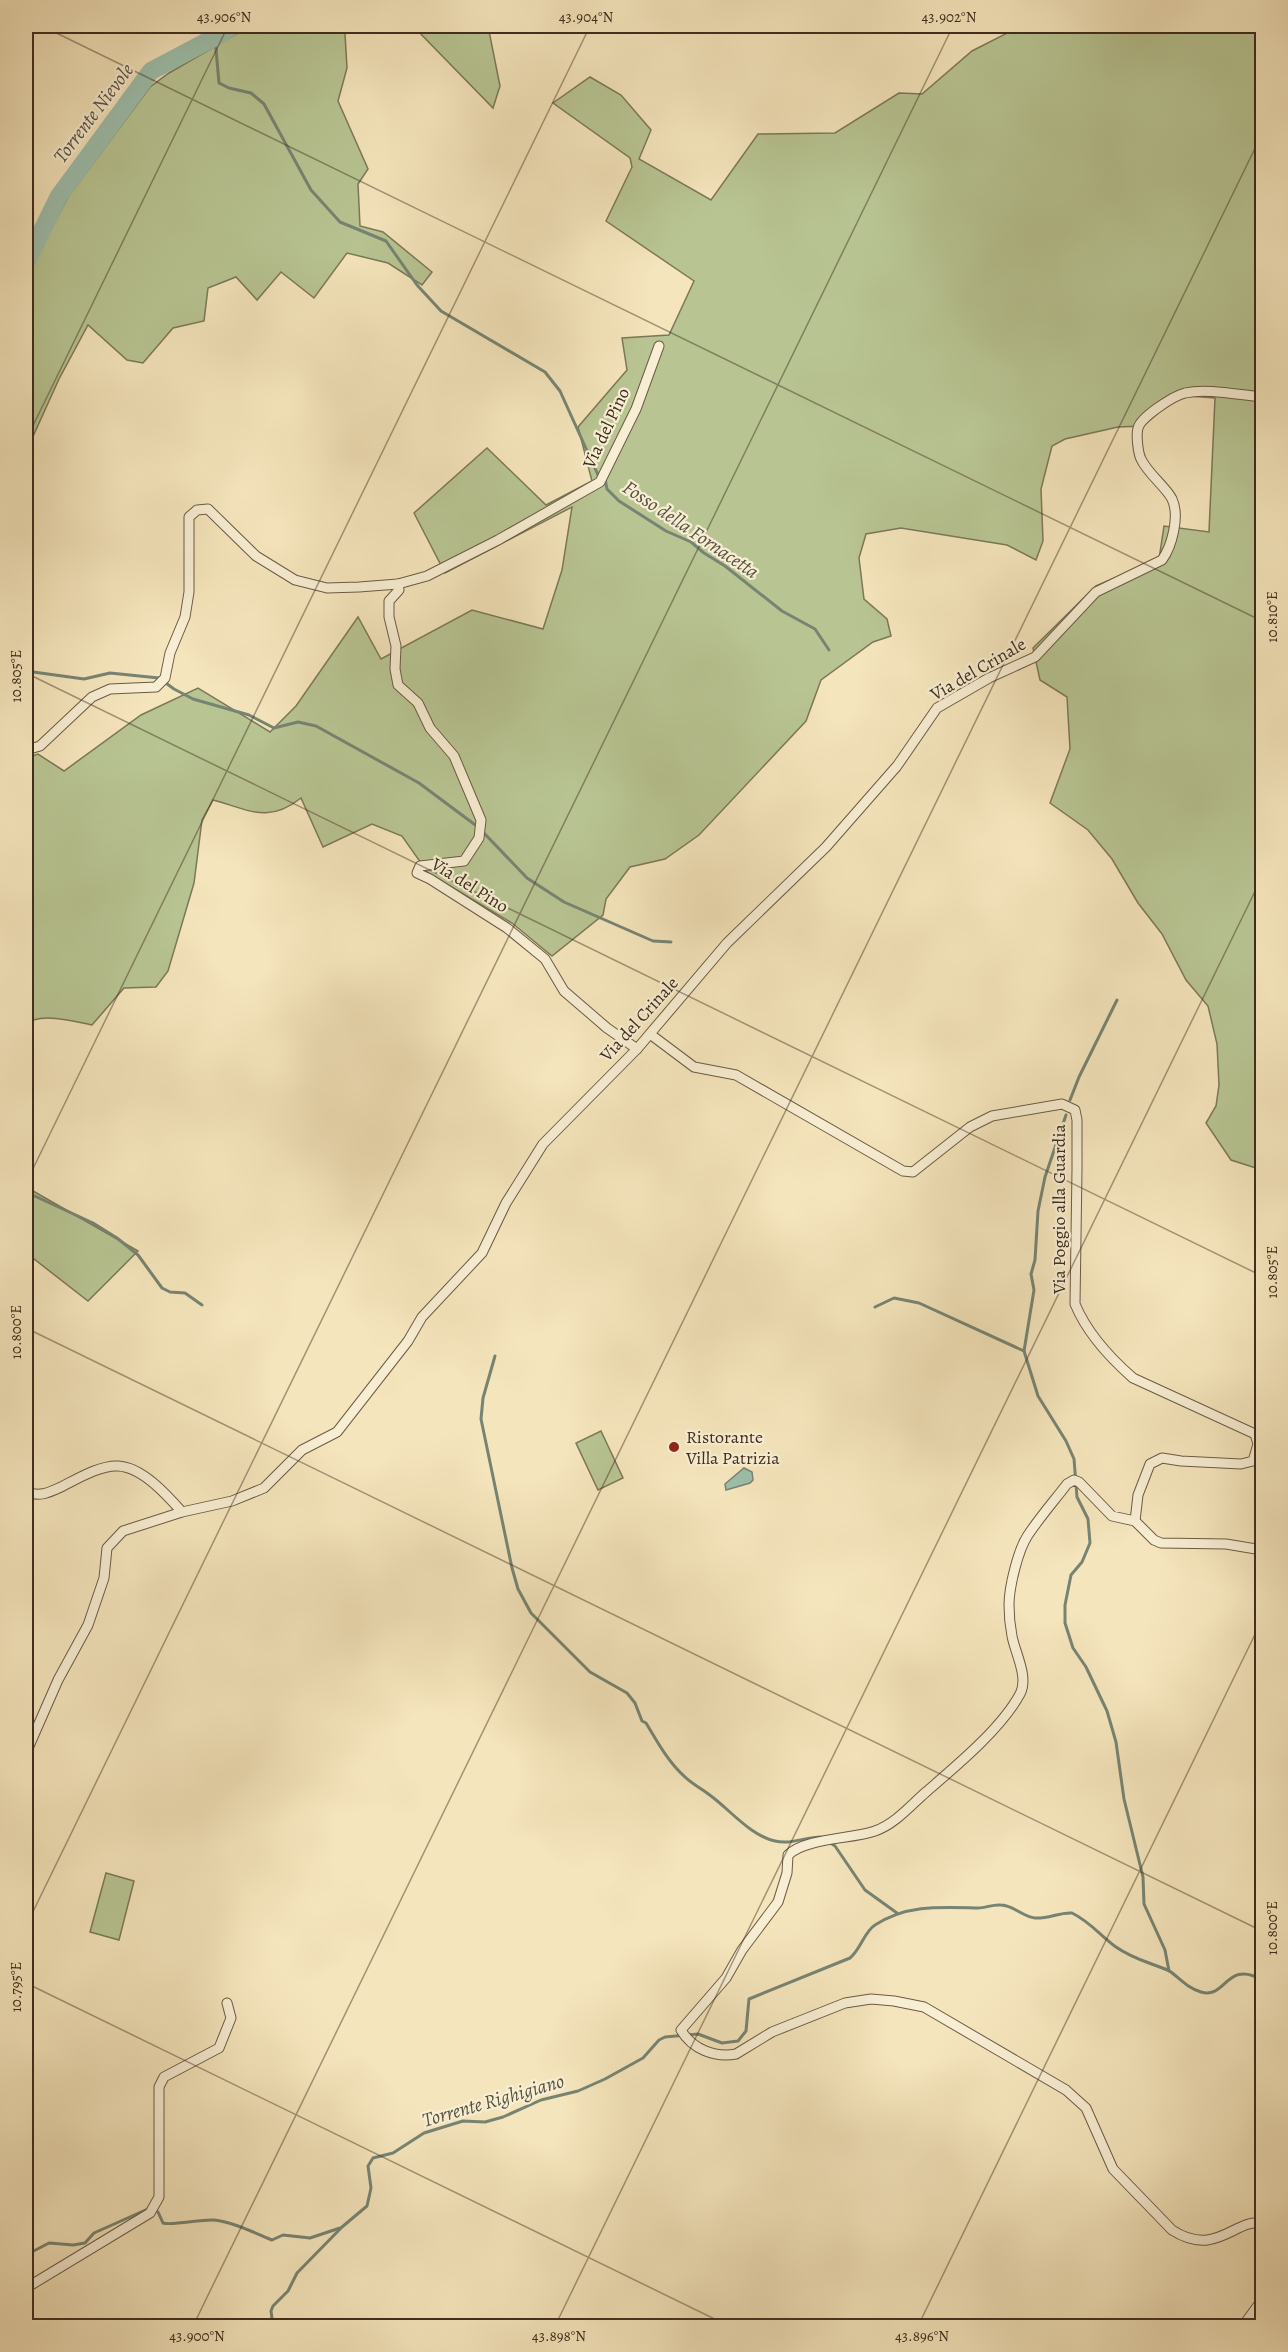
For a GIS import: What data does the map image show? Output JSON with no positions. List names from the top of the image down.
{
  "streets": {
    "street": ["Via del Pino", "Via del Crinale", "Via Poggio alla Guardia"]
  },
  "crossings": [
    ["Via del Pino", "Via del Crinale"],
    ["Via del Crinale", "Via Poggio alla Guardia"]
  ],
  "water": ["Torrente Nievole", "Fosso della Fornacetta", "Torrente Righigiano"],
  "places": ["Ristorante Villa Patrizia"],
  "coordinates": [
    "43.906°N",
    "43.904°N",
    "43.902°N",
    "10.810°E",
    "10.805°E",
    "10.800°E",
    "10.795°E",
    "43.900°N",
    "43.898°N",
    "43.896°N"
  ]
}
